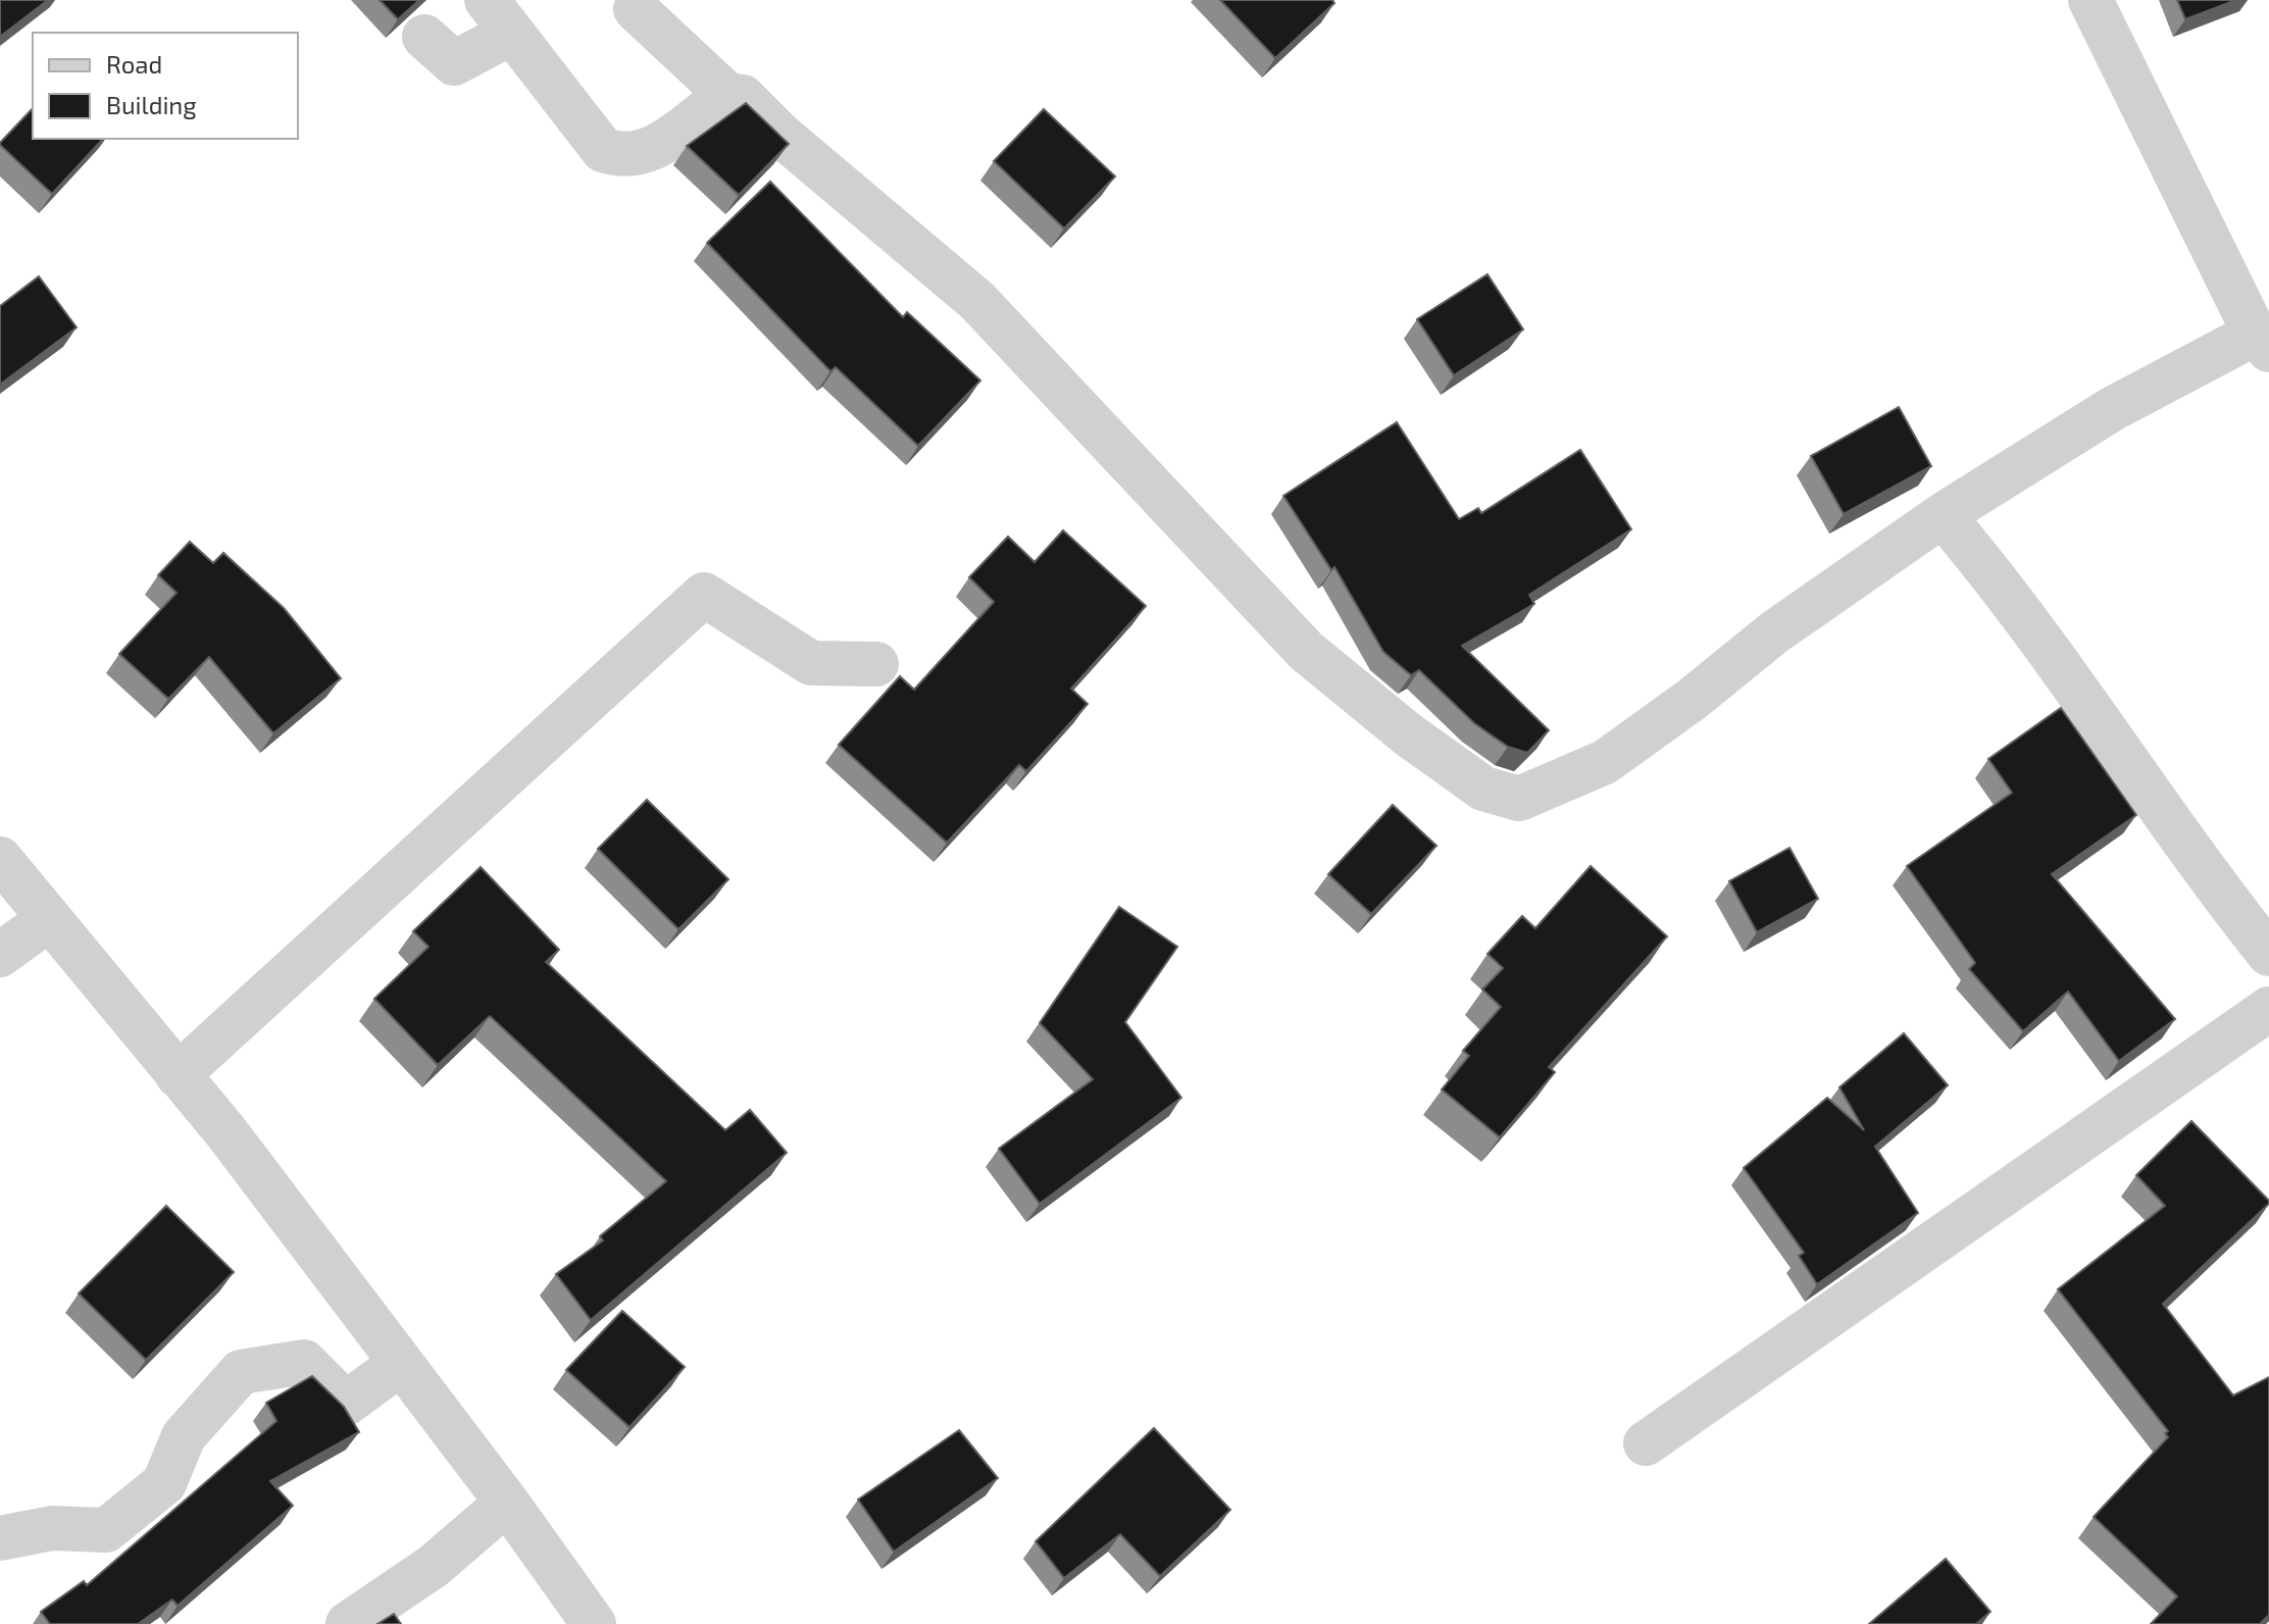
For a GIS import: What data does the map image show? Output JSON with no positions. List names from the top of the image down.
{
  "legend": ["Road", "Building"]
}
